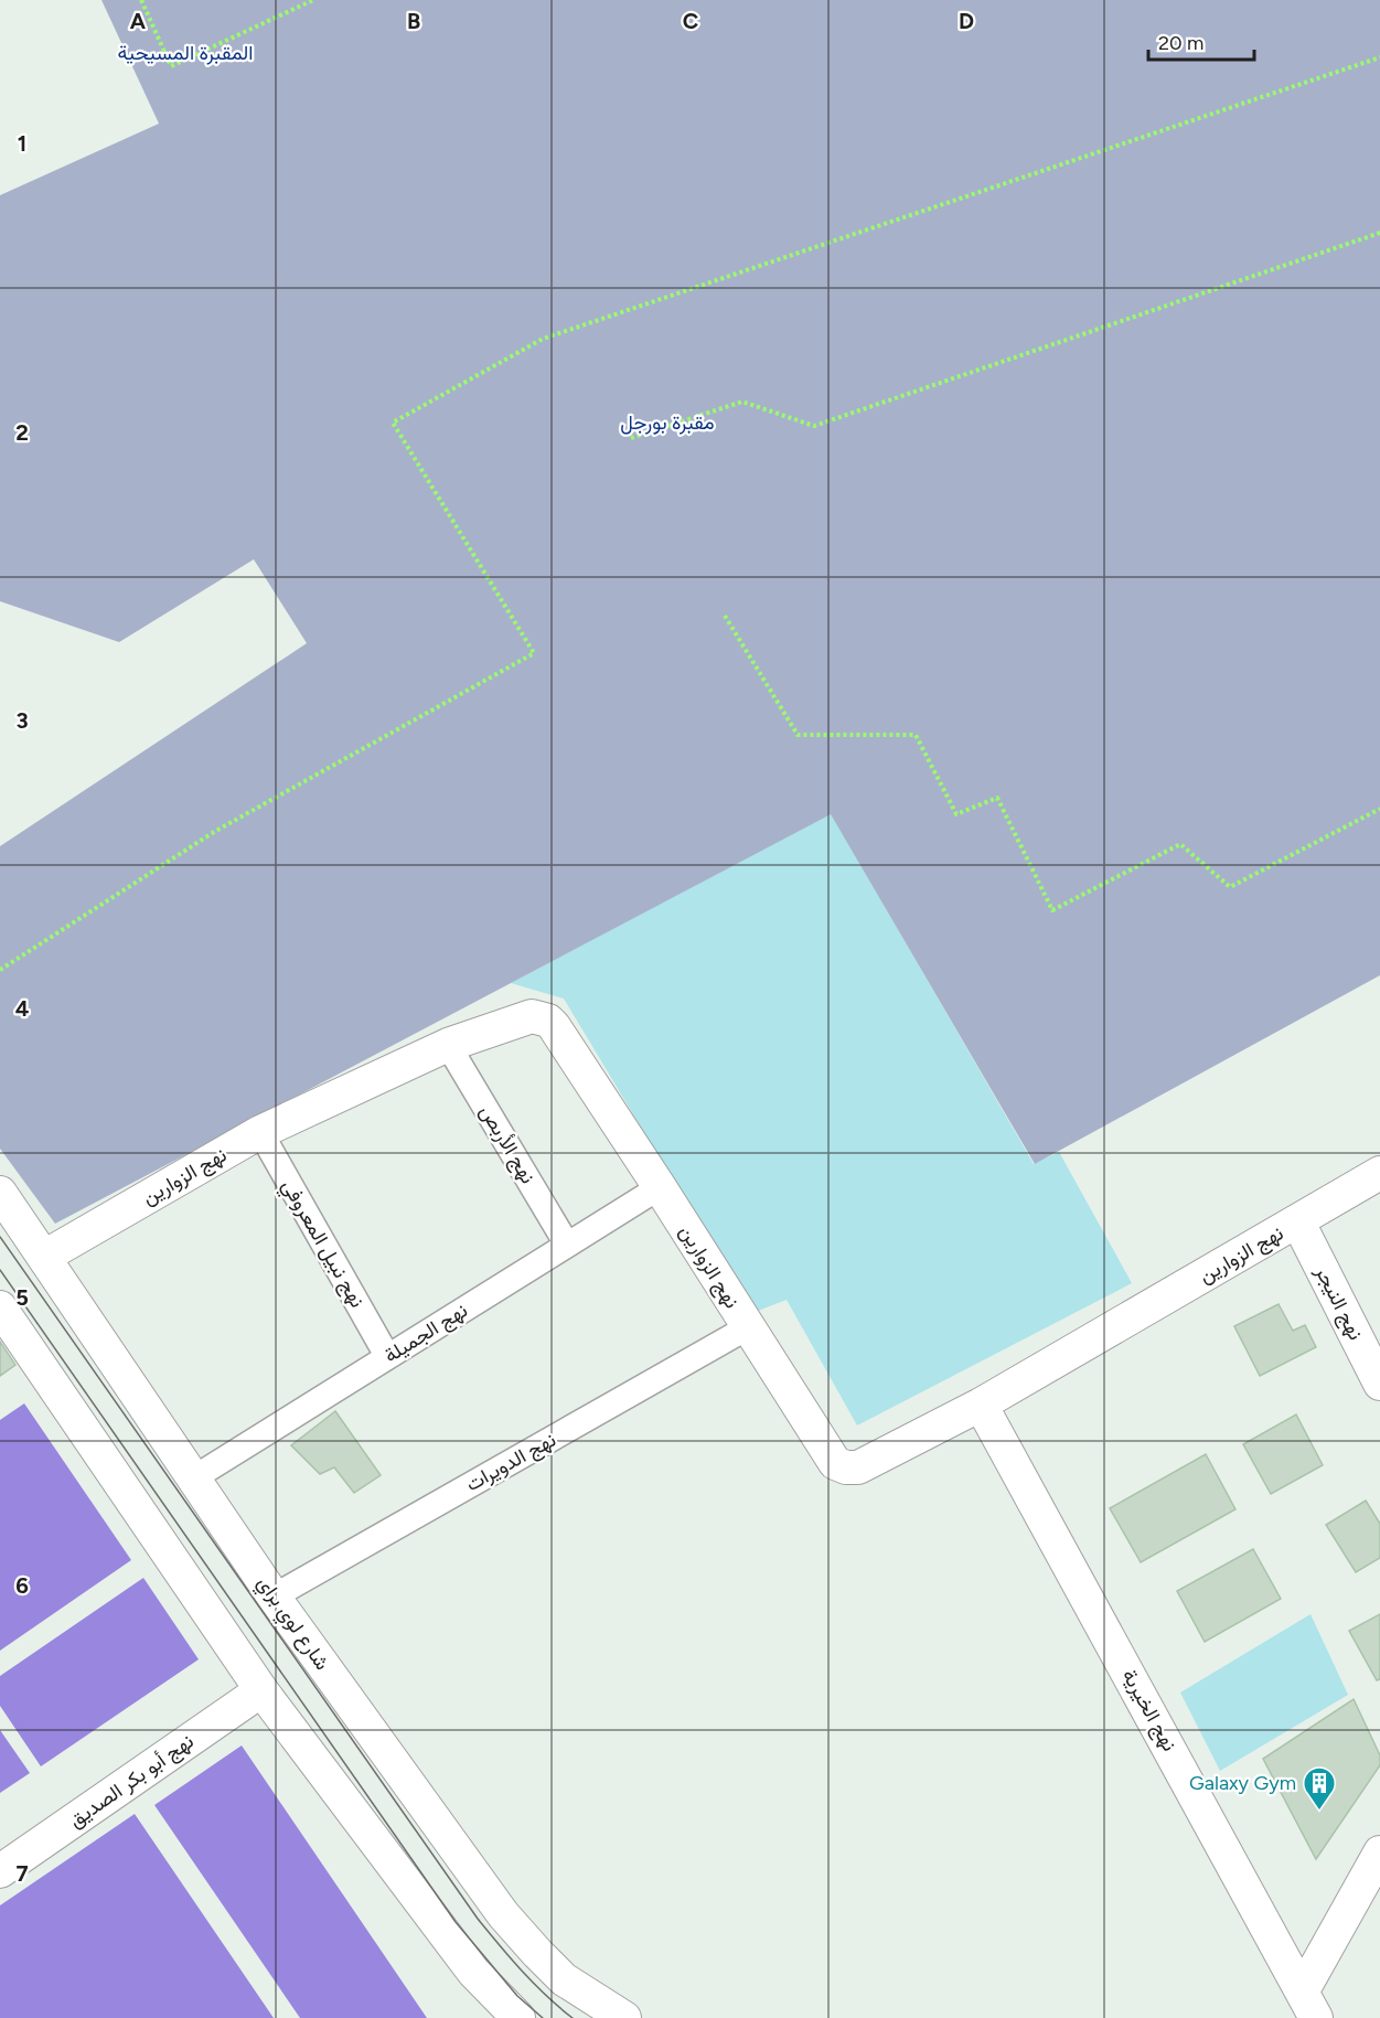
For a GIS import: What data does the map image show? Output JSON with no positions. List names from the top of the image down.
{
  "streets": {
    "street": [
      "نهج الأربص",
      "نهج الزوارين",
      "نهج نبيل المعروفي",
      "نهج النيجر",
      "نهج الجميلة",
      "نهج الدويرات",
      "شارع لوي براي",
      "نهج الخيرية",
      "نهج أبو بكر الصديق"
    ]
  },
  "crossings": [
    ["نهج الأربص", "نهج الزوارين"],
    ["نهج الأربص", "نهج الجميلة"],
    ["نهج الزوارين", "نهج نبيل المعروفي"],
    ["نهج الزوارين", "نهج النيجر"],
    ["نهج الزوارين", "نهج الجميلة"],
    ["نهج الزوارين", "نهج الدويرات"],
    ["نهج الزوارين", "شارع لوي براي"],
    ["نهج الزوارين", "نهج الخيرية"],
    ["نهج نبيل المعروفي", "نهج الجميلة"],
    ["نهج الجميلة", "شارع لوي براي"],
    ["نهج الدويرات", "شارع لوي براي"]
  ],
  "parks": ["المقبرة المسيحية", "مقبرة بورجل"],
  "places": {
    "building": ["Galaxy Gym"]
  },
  "scale_bar": "20 m",
  "grid": {
    "columns": [
      "A",
      "B",
      "C",
      "D"
    ],
    "rows": [
      "1",
      "2",
      "3",
      "4",
      "5",
      "6",
      "7"
    ]
  }
}
